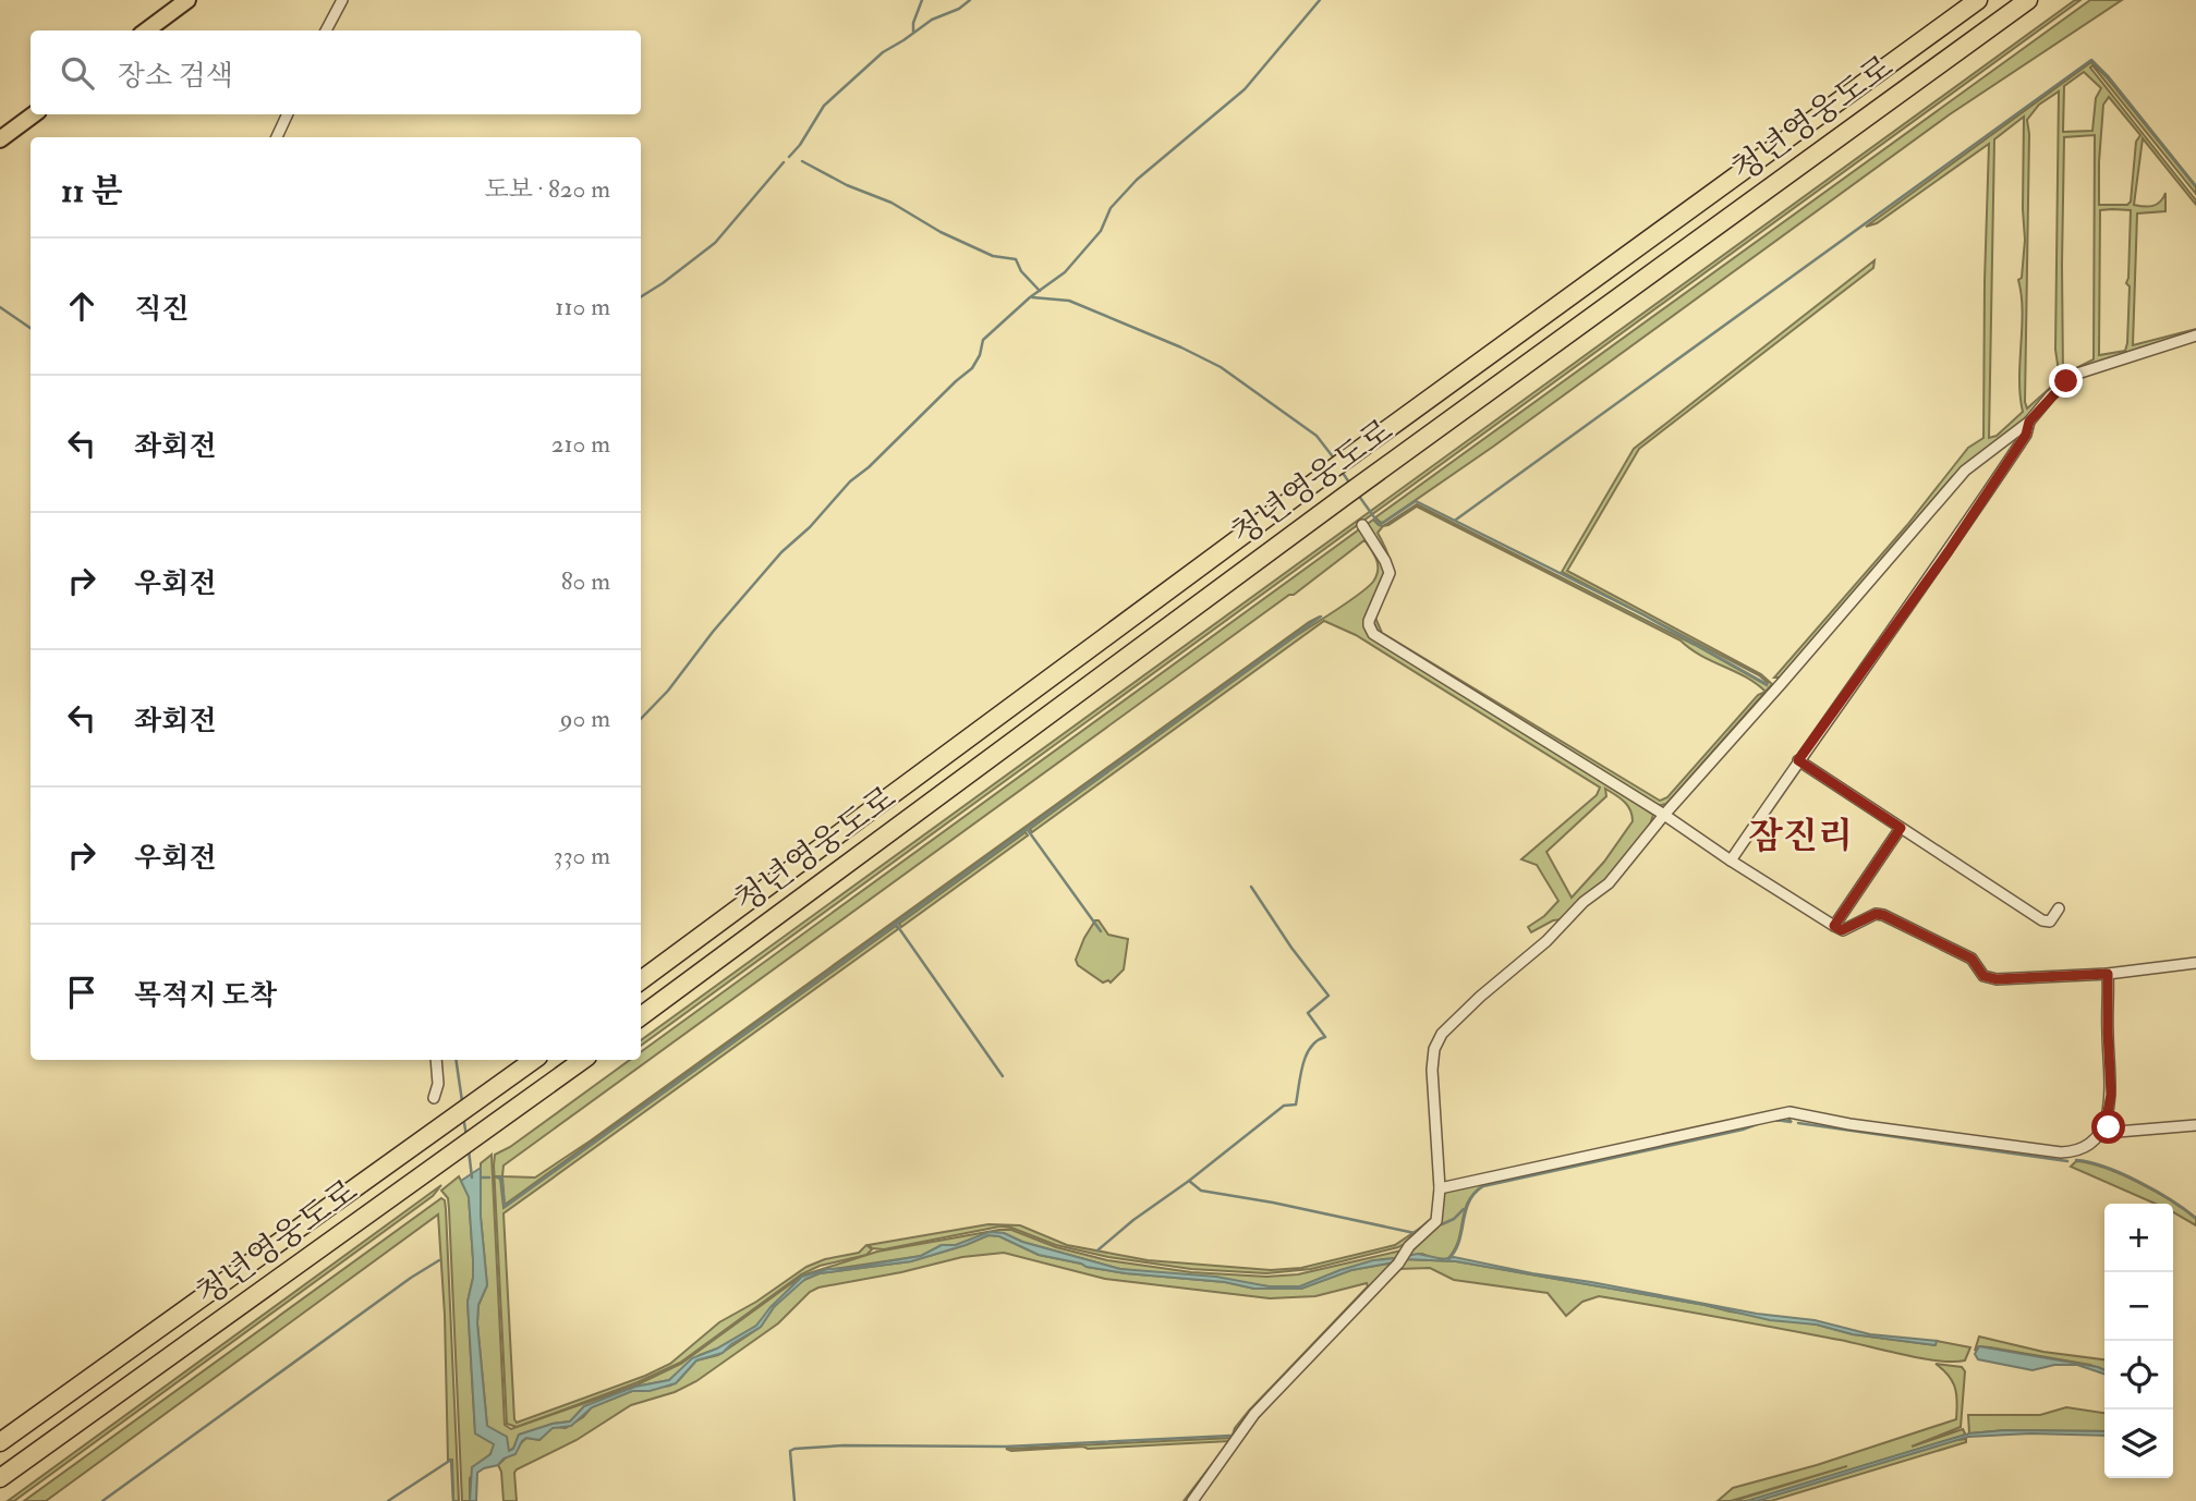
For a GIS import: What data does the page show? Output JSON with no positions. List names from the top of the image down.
{
  "streets": {
    "highway": ["청년영웅도로"]
  },
  "districts": ["잠진리"],
  "page": {
    "search": "장소 검색",
    "heading": ["11 분", "도보 · 820 m"],
    "list": [
      ["직진", "110 m"],
      ["좌회전", "210 m"],
      ["우회전", "80 m"],
      ["좌회전", "90 m"],
      ["우회전", "330 m"],
      "목적지 도착"
    ],
    "map_buttons": ["+", "−"]
  }
}
